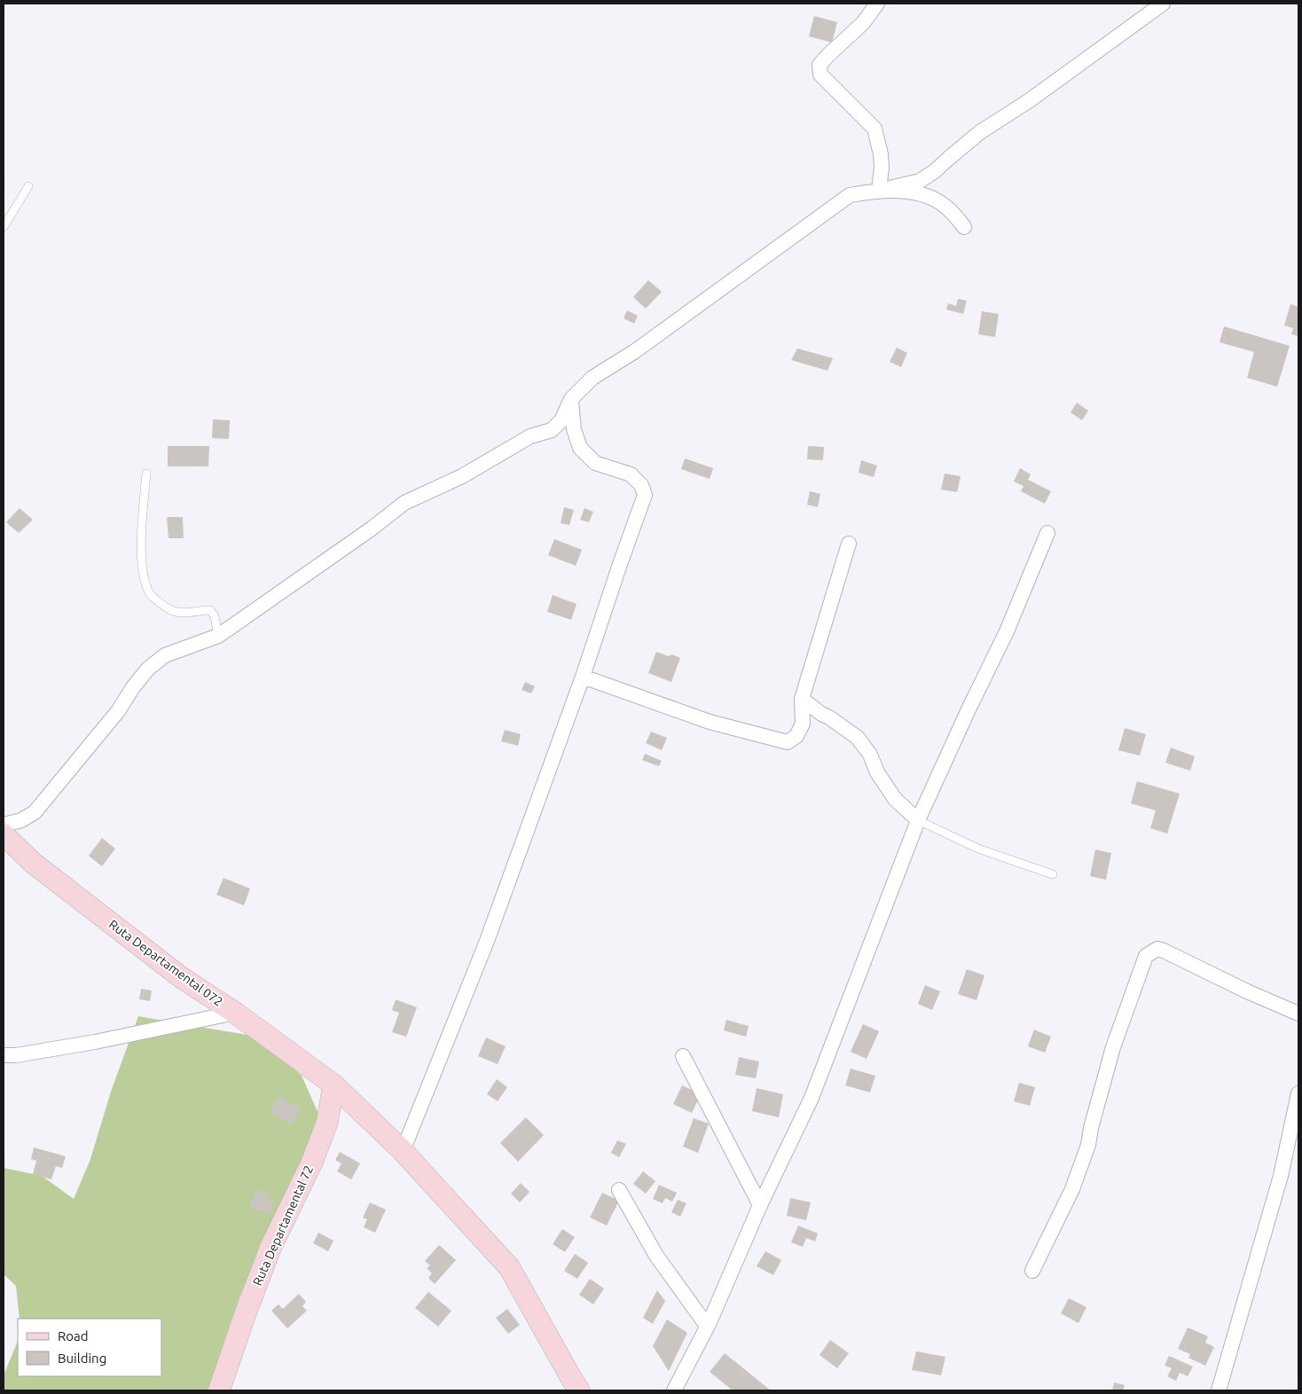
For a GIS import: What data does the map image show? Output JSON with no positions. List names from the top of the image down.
{
  "streets": {
    "main road": ["Ruta Departamental 072", "Ruta Departamental 72"]
  },
  "crossings": [
    ["Ruta Departamental 072", "Ruta Departamental 72"]
  ],
  "legend": ["Road", "Building"]
}
